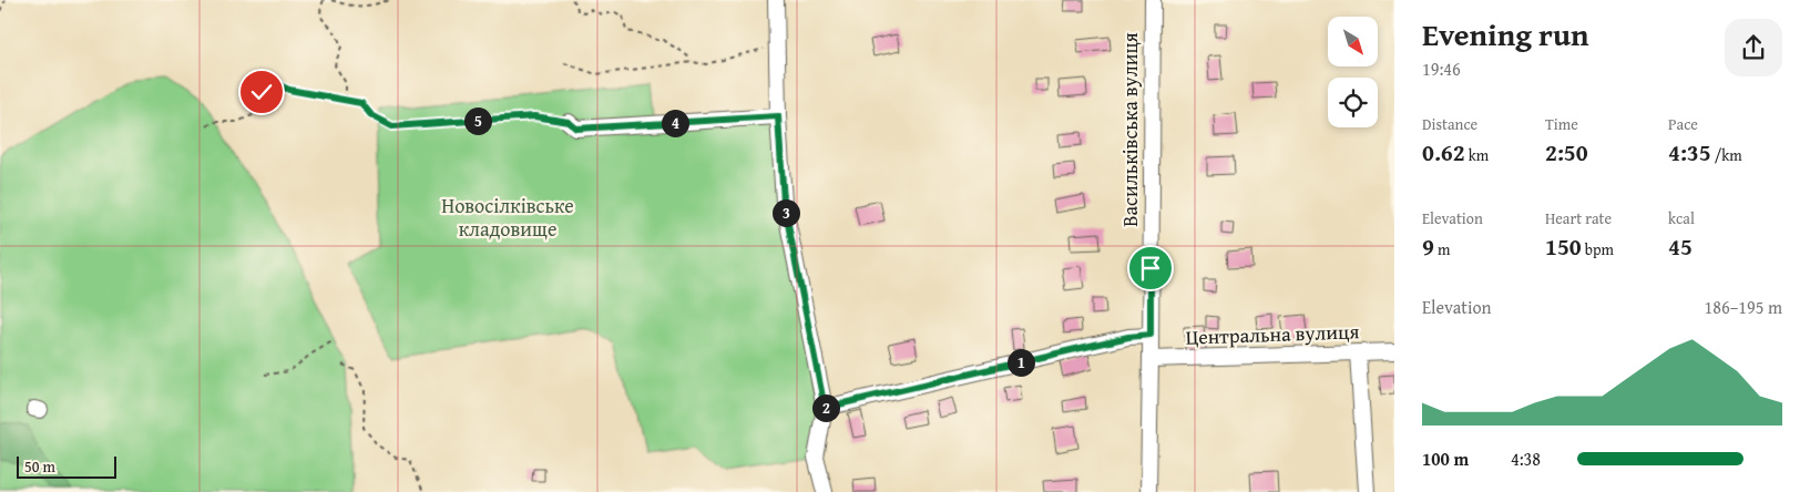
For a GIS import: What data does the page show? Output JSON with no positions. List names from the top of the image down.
{
  "streets": {
    "street": ["Васильківська вулиця", "Центральна вулиця"]
  },
  "crossings": [
    ["Васильківська вулиця", "Центральна вулиця"]
  ],
  "parks": ["Новосілківське кладовище"],
  "scale_bar": "50 m",
  "north": "bottom right",
  "page": {
    "heading": ["Evening run", "19:46"],
    "stats": [
      ["Distance", "0.62 km"],
      ["Time", "2:50"],
      ["Pace", "4:35 /km"],
      ["Elevation", "9 m"],
      ["Heart rate", "150 bpm"],
      ["kcal", "45"]
    ],
    "pins": [
      "5",
      "4",
      "3",
      "1",
      "2"
    ],
    "chart": ["Elevation", "186–195 m"],
    "list": [
      {
        "name": "100 m",
        "note": "4:38"
      }
    ],
    "scale": "50 m"
  }
}
